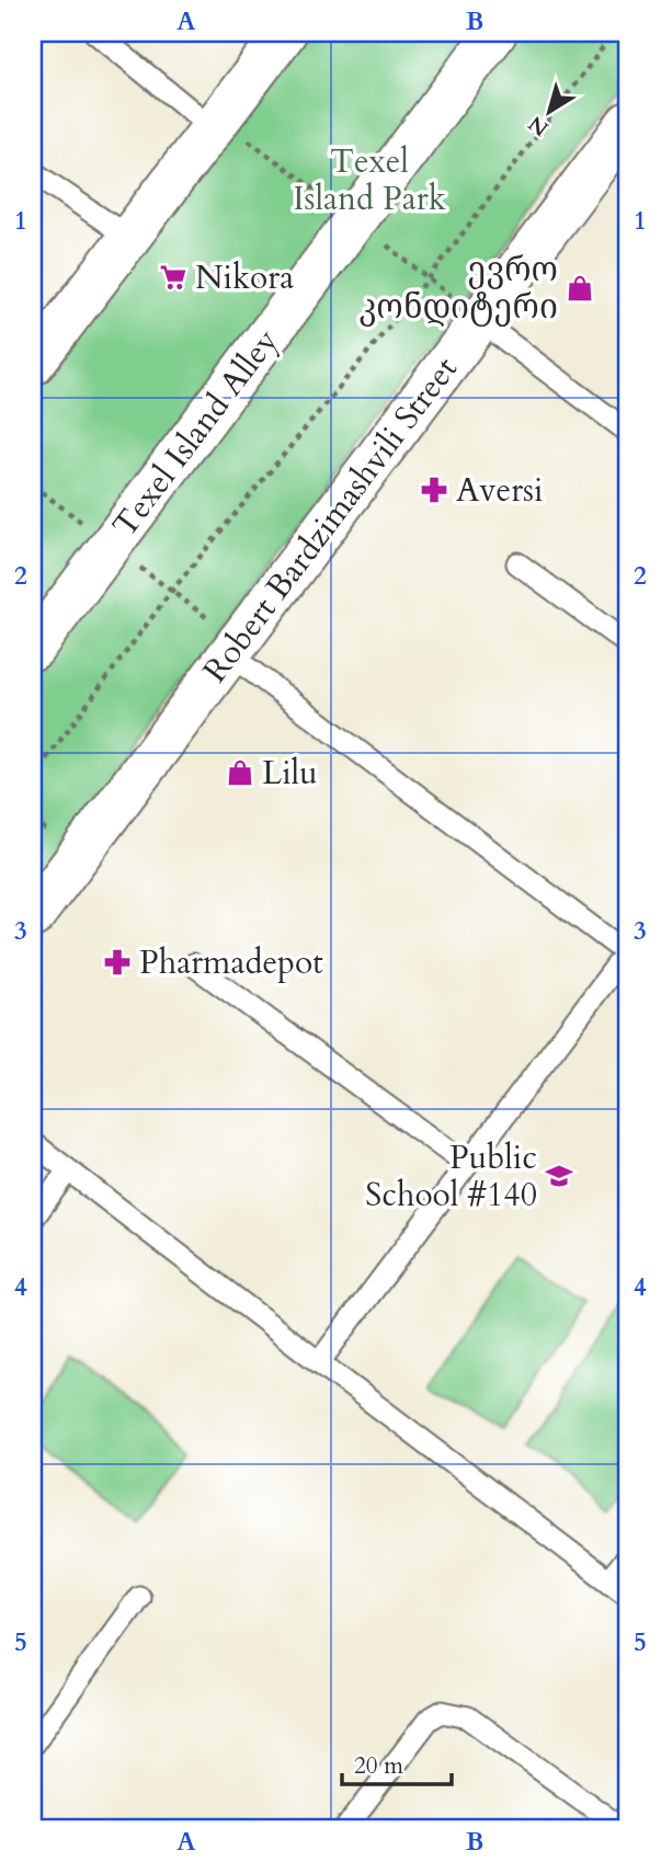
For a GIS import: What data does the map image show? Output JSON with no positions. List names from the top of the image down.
{
  "streets": {
    "street": ["Texel Island Alley", "Robert Bardzimashvili Street"]
  },
  "parks": ["Texel Island Park"],
  "places": {
    "supermarket": ["Nikora"],
    "shop": ["ევრო კონდიტერი", "Lilu"],
    "pharmacy": ["Aversi", "Pharmadepot"],
    "school or university": ["Public School #140"]
  },
  "scale_bar": "20 m",
  "north": "bottom left",
  "grid": {
    "columns": ["A", "B"],
    "rows": [
      "1",
      "2",
      "3",
      "4",
      "5"
    ]
  }
}
